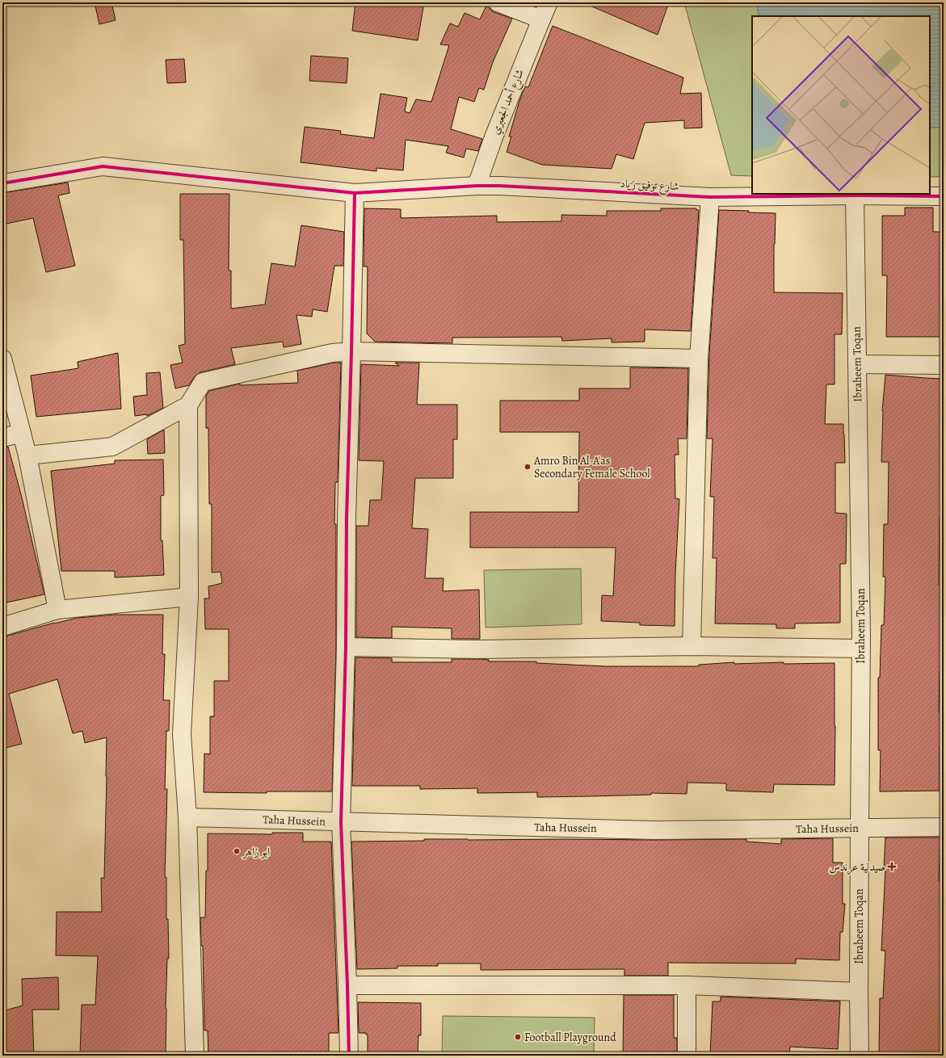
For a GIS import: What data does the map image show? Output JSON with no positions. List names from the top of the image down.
{
  "streets": {
    "street": [
      "شارع أحمد الجعبري",
      "شارع توفيق زياد",
      "Ibraheem Toqan",
      "Taha Hussein"
    ]
  },
  "crossings": [
    ["شارع أحمد الجعبري", "شارع توفيق زياد"],
    ["شارع توفيق زياد", "Ibraheem Toqan"],
    ["Ibraheem Toqan", "Taha Hussein"]
  ],
  "places": {
    "other": ["Amro Bin Al-A'as Secondary Female School", "ابو زاهر", "Football Playground"],
    "health": ["صيدلية عرندس"]
  }
}
